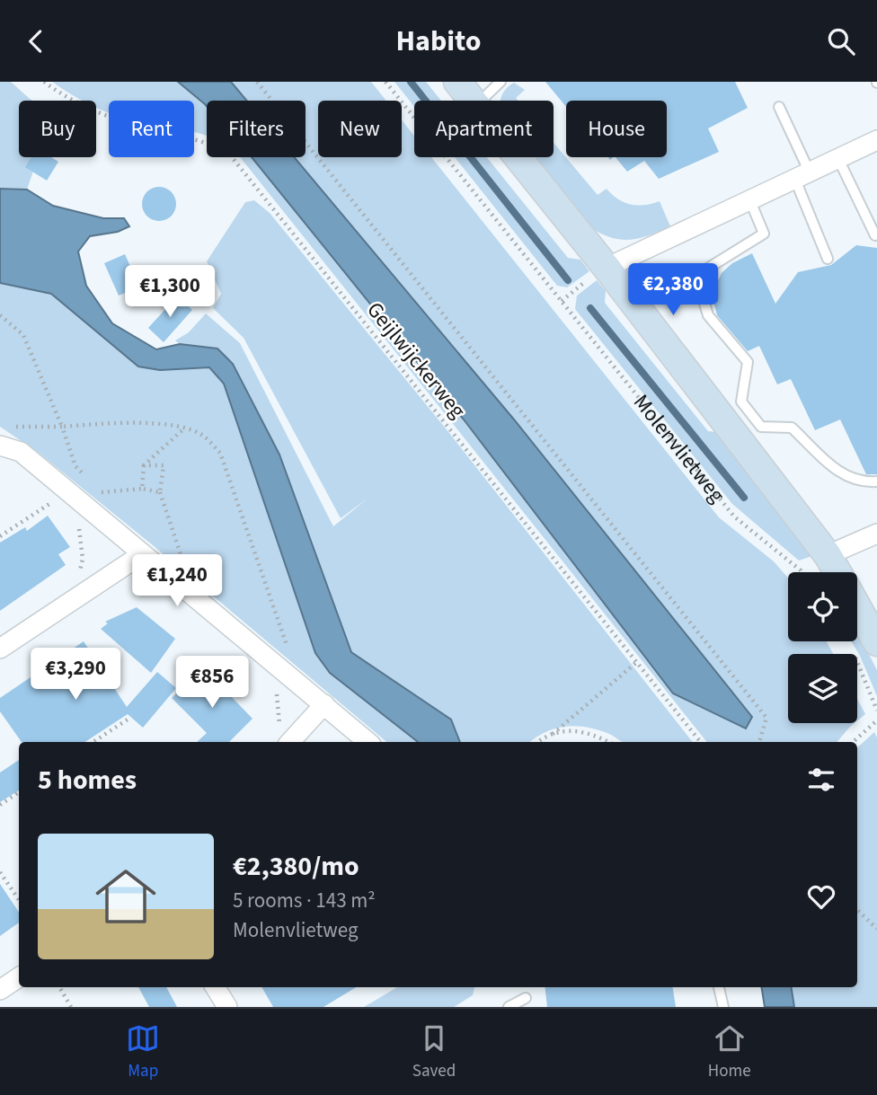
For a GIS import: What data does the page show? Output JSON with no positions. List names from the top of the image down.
{
  "streets": {
    "path": ["Geijlwijckerweg", "Molenvlietweg"]
  },
  "page": {
    "header": "Habito",
    "chip": [
      "Buy",
      "Rent",
      "Filters",
      "New",
      "Apartment",
      "House"
    ],
    "price": [
      "€2,380",
      "€1,300",
      "€1,240",
      "€3,290",
      "€856"
    ],
    "heading": "5 homes",
    "list": [
      {
        "name": "€2,380/mo",
        "note": "5 rooms · 143 m² · Molenvlietweg"
      }
    ],
    "tabs": ["Map", "Saved", "Home"]
  }
}
